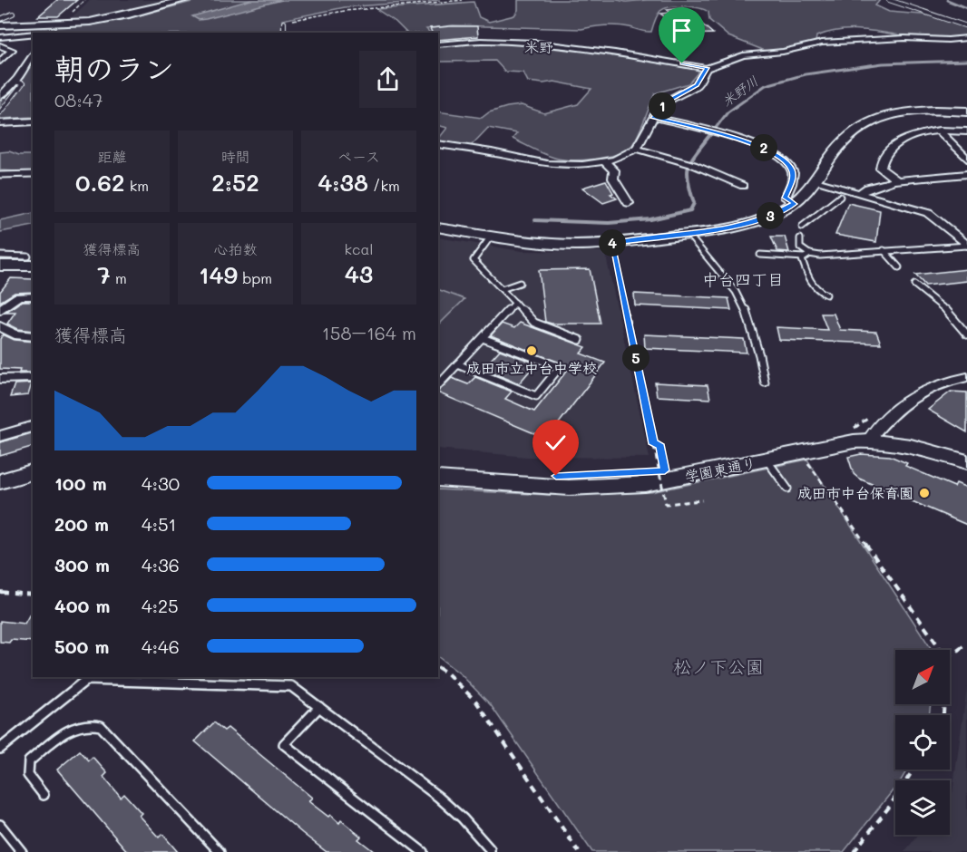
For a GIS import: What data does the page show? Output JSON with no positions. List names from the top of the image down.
{
  "streets": {
    "street": ["学園東通り"]
  },
  "districts": ["米野", "中台四丁目"],
  "water": ["米野川"],
  "parks": ["松ノ下公園"],
  "places": ["成田市立中台中学校", "成田市中台保育園"],
  "north": "top right",
  "page": {
    "heading": ["朝のラン", "08:47"],
    "pins": [
      "1",
      "2",
      "3",
      "4",
      "5"
    ],
    "stats": [
      ["距離", "0.62 km"],
      ["時間", "2:52"],
      ["ペース", "4:38 /km"],
      ["獲得標高", "7 m"],
      ["心拍数", "149 bpm"],
      ["kcal", "43"]
    ],
    "chart": ["獲得標高", "158–164 m"],
    "list": [
      {
        "name": "100 m",
        "note": "4:30"
      },
      {
        "name": "200 m",
        "note": "4:51"
      },
      {
        "name": "300 m",
        "note": "4:36"
      },
      {
        "name": "400 m",
        "note": "4:25"
      },
      {
        "name": "500 m",
        "note": "4:46"
      }
    ]
  }
}
